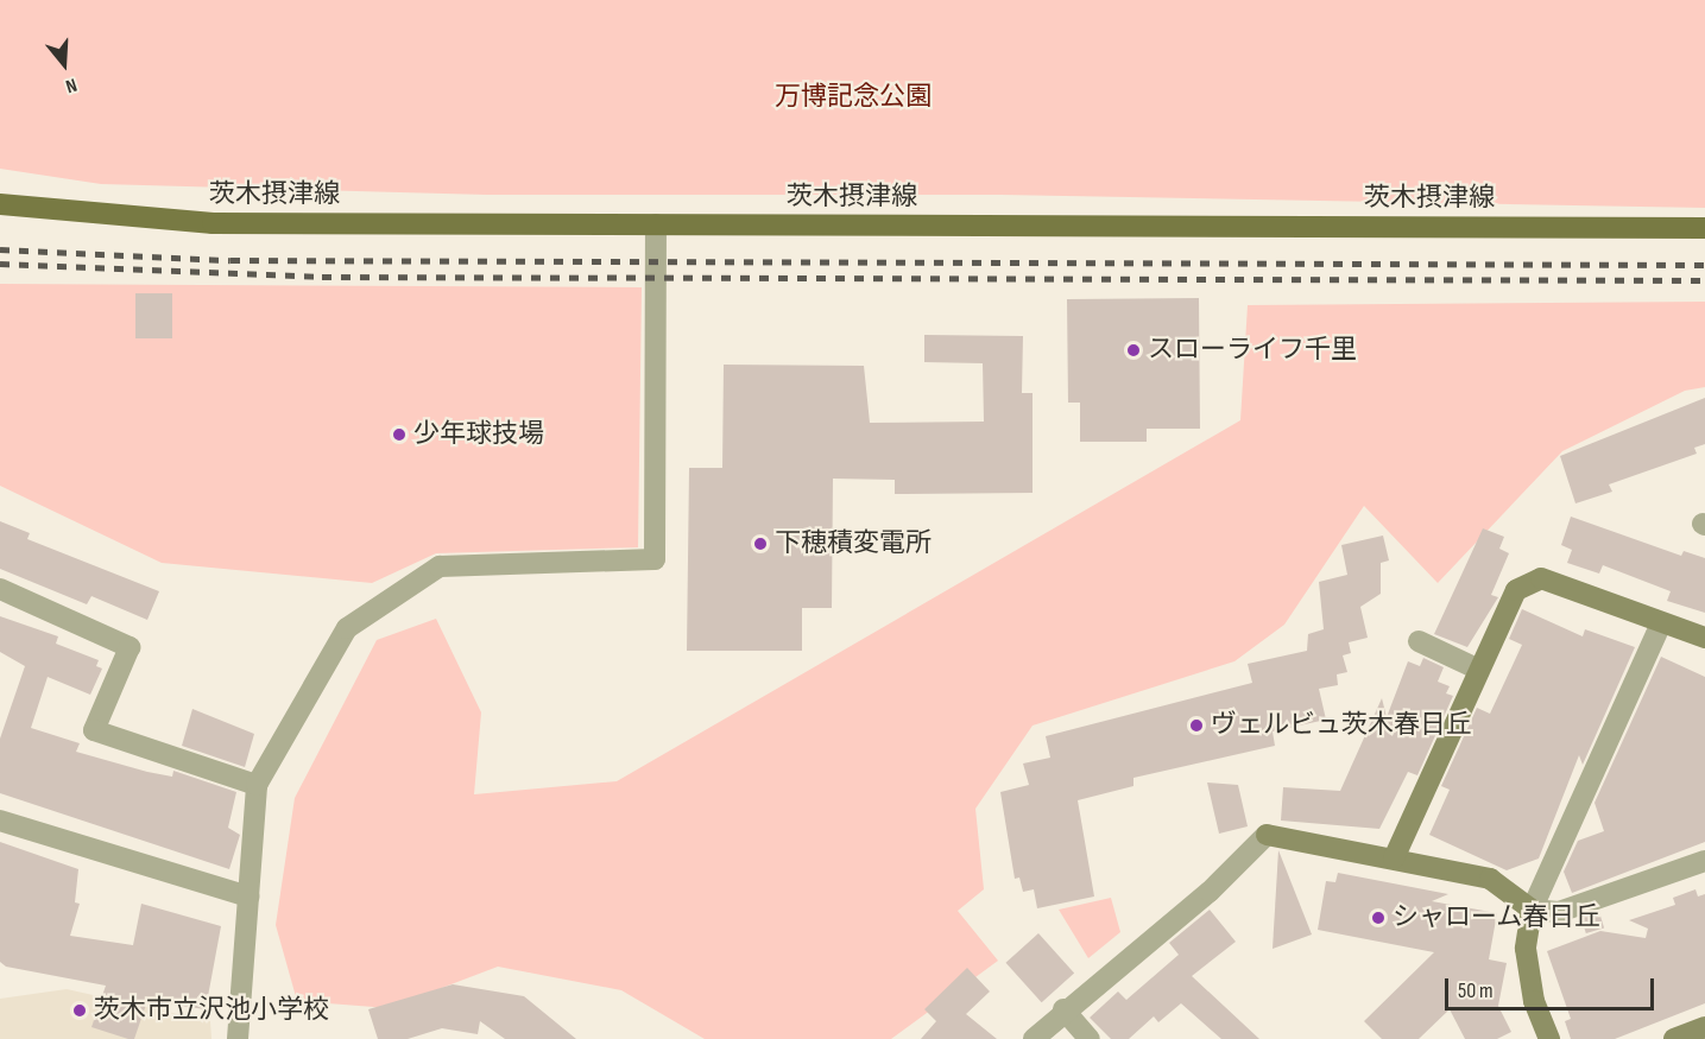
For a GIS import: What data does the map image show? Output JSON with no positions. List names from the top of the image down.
{
  "streets": {
    "main road": ["茨木摂津線"]
  },
  "parks": ["万博記念公園"],
  "places": [
    "スローライフ千里",
    "少年球技場",
    "下穂積変電所",
    "ヴェルビュ茨木春日丘",
    "シャローム春日丘",
    "茨木市立沢池小学校"
  ],
  "scale_bar": "50 m",
  "north": "bottom"
}
